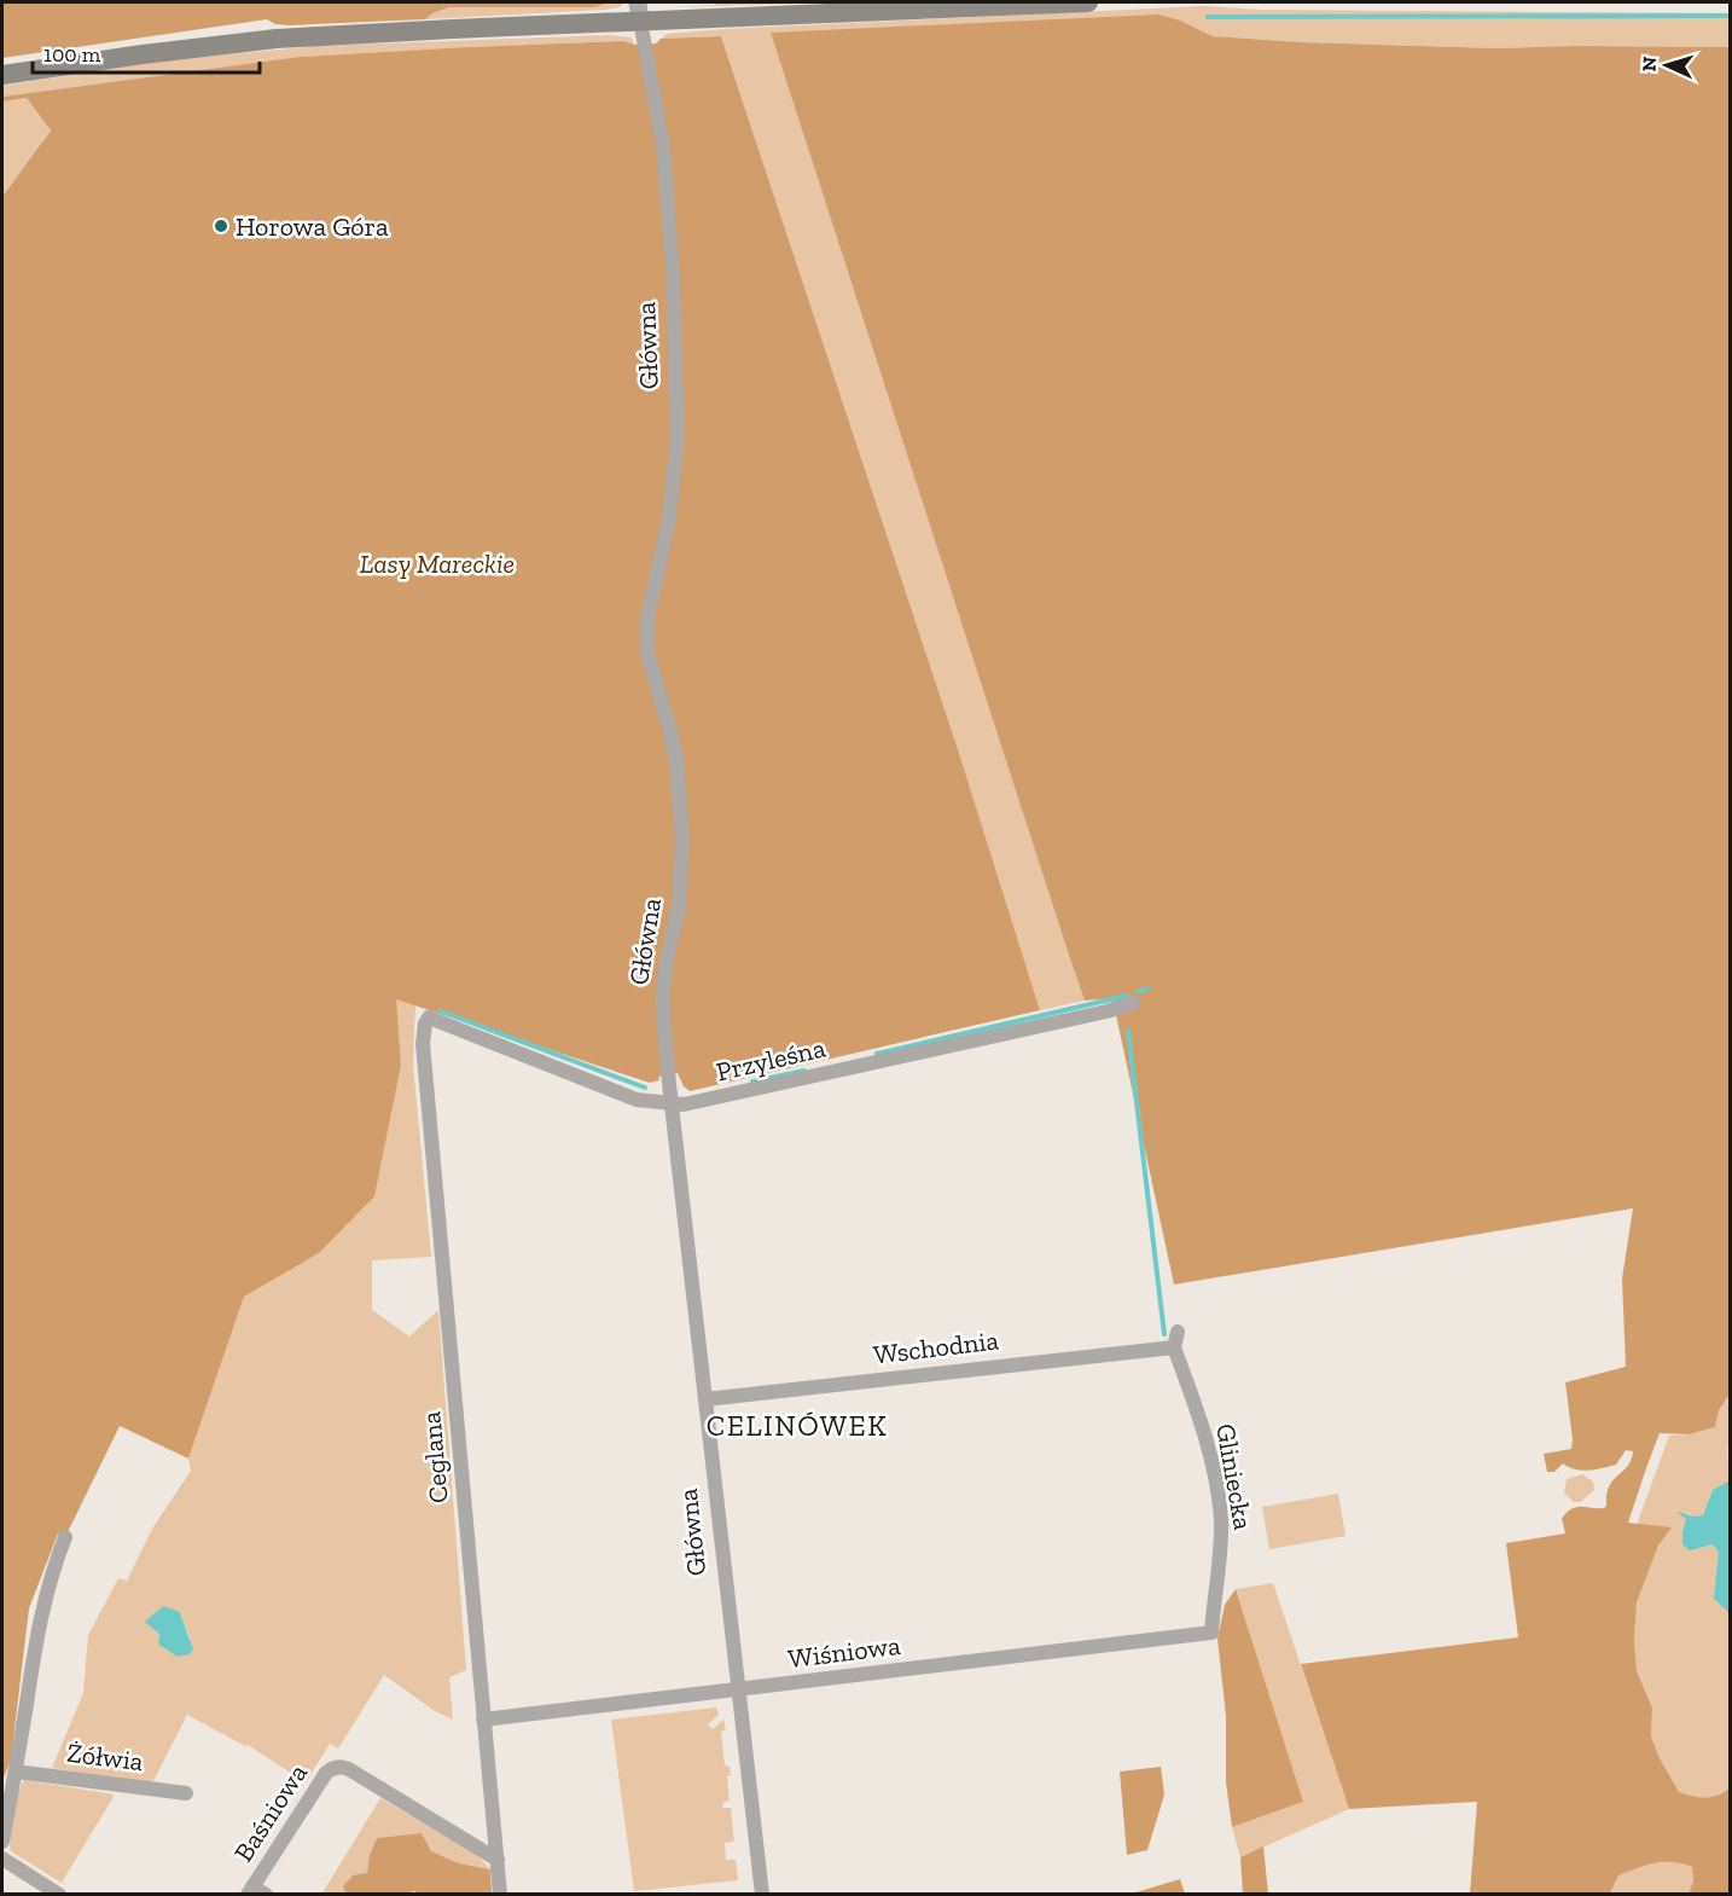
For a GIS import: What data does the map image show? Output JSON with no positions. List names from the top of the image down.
{
  "streets": {
    "street": [
      "Główna",
      "Przyleśna",
      "Wschodnia",
      "Ceglana",
      "Gliniecka",
      "Wiśniowa",
      "Żółwia",
      "Baśniowa"
    ]
  },
  "crossings": [
    ["Główna", "Przyleśna"],
    ["Główna", "Wschodnia"],
    ["Główna", "Wiśniowa"],
    ["Przyleśna", "Ceglana"],
    ["Wschodnia", "Gliniecka"],
    ["Ceglana", "Wiśniowa"],
    ["Ceglana", "Baśniowa"],
    ["Gliniecka", "Wiśniowa"]
  ],
  "districts": ["CELINÓWEK"],
  "parks": ["Lasy Mareckie"],
  "places": ["Horowa Góra"],
  "scale_bar": "100 m",
  "north": "left"
}
